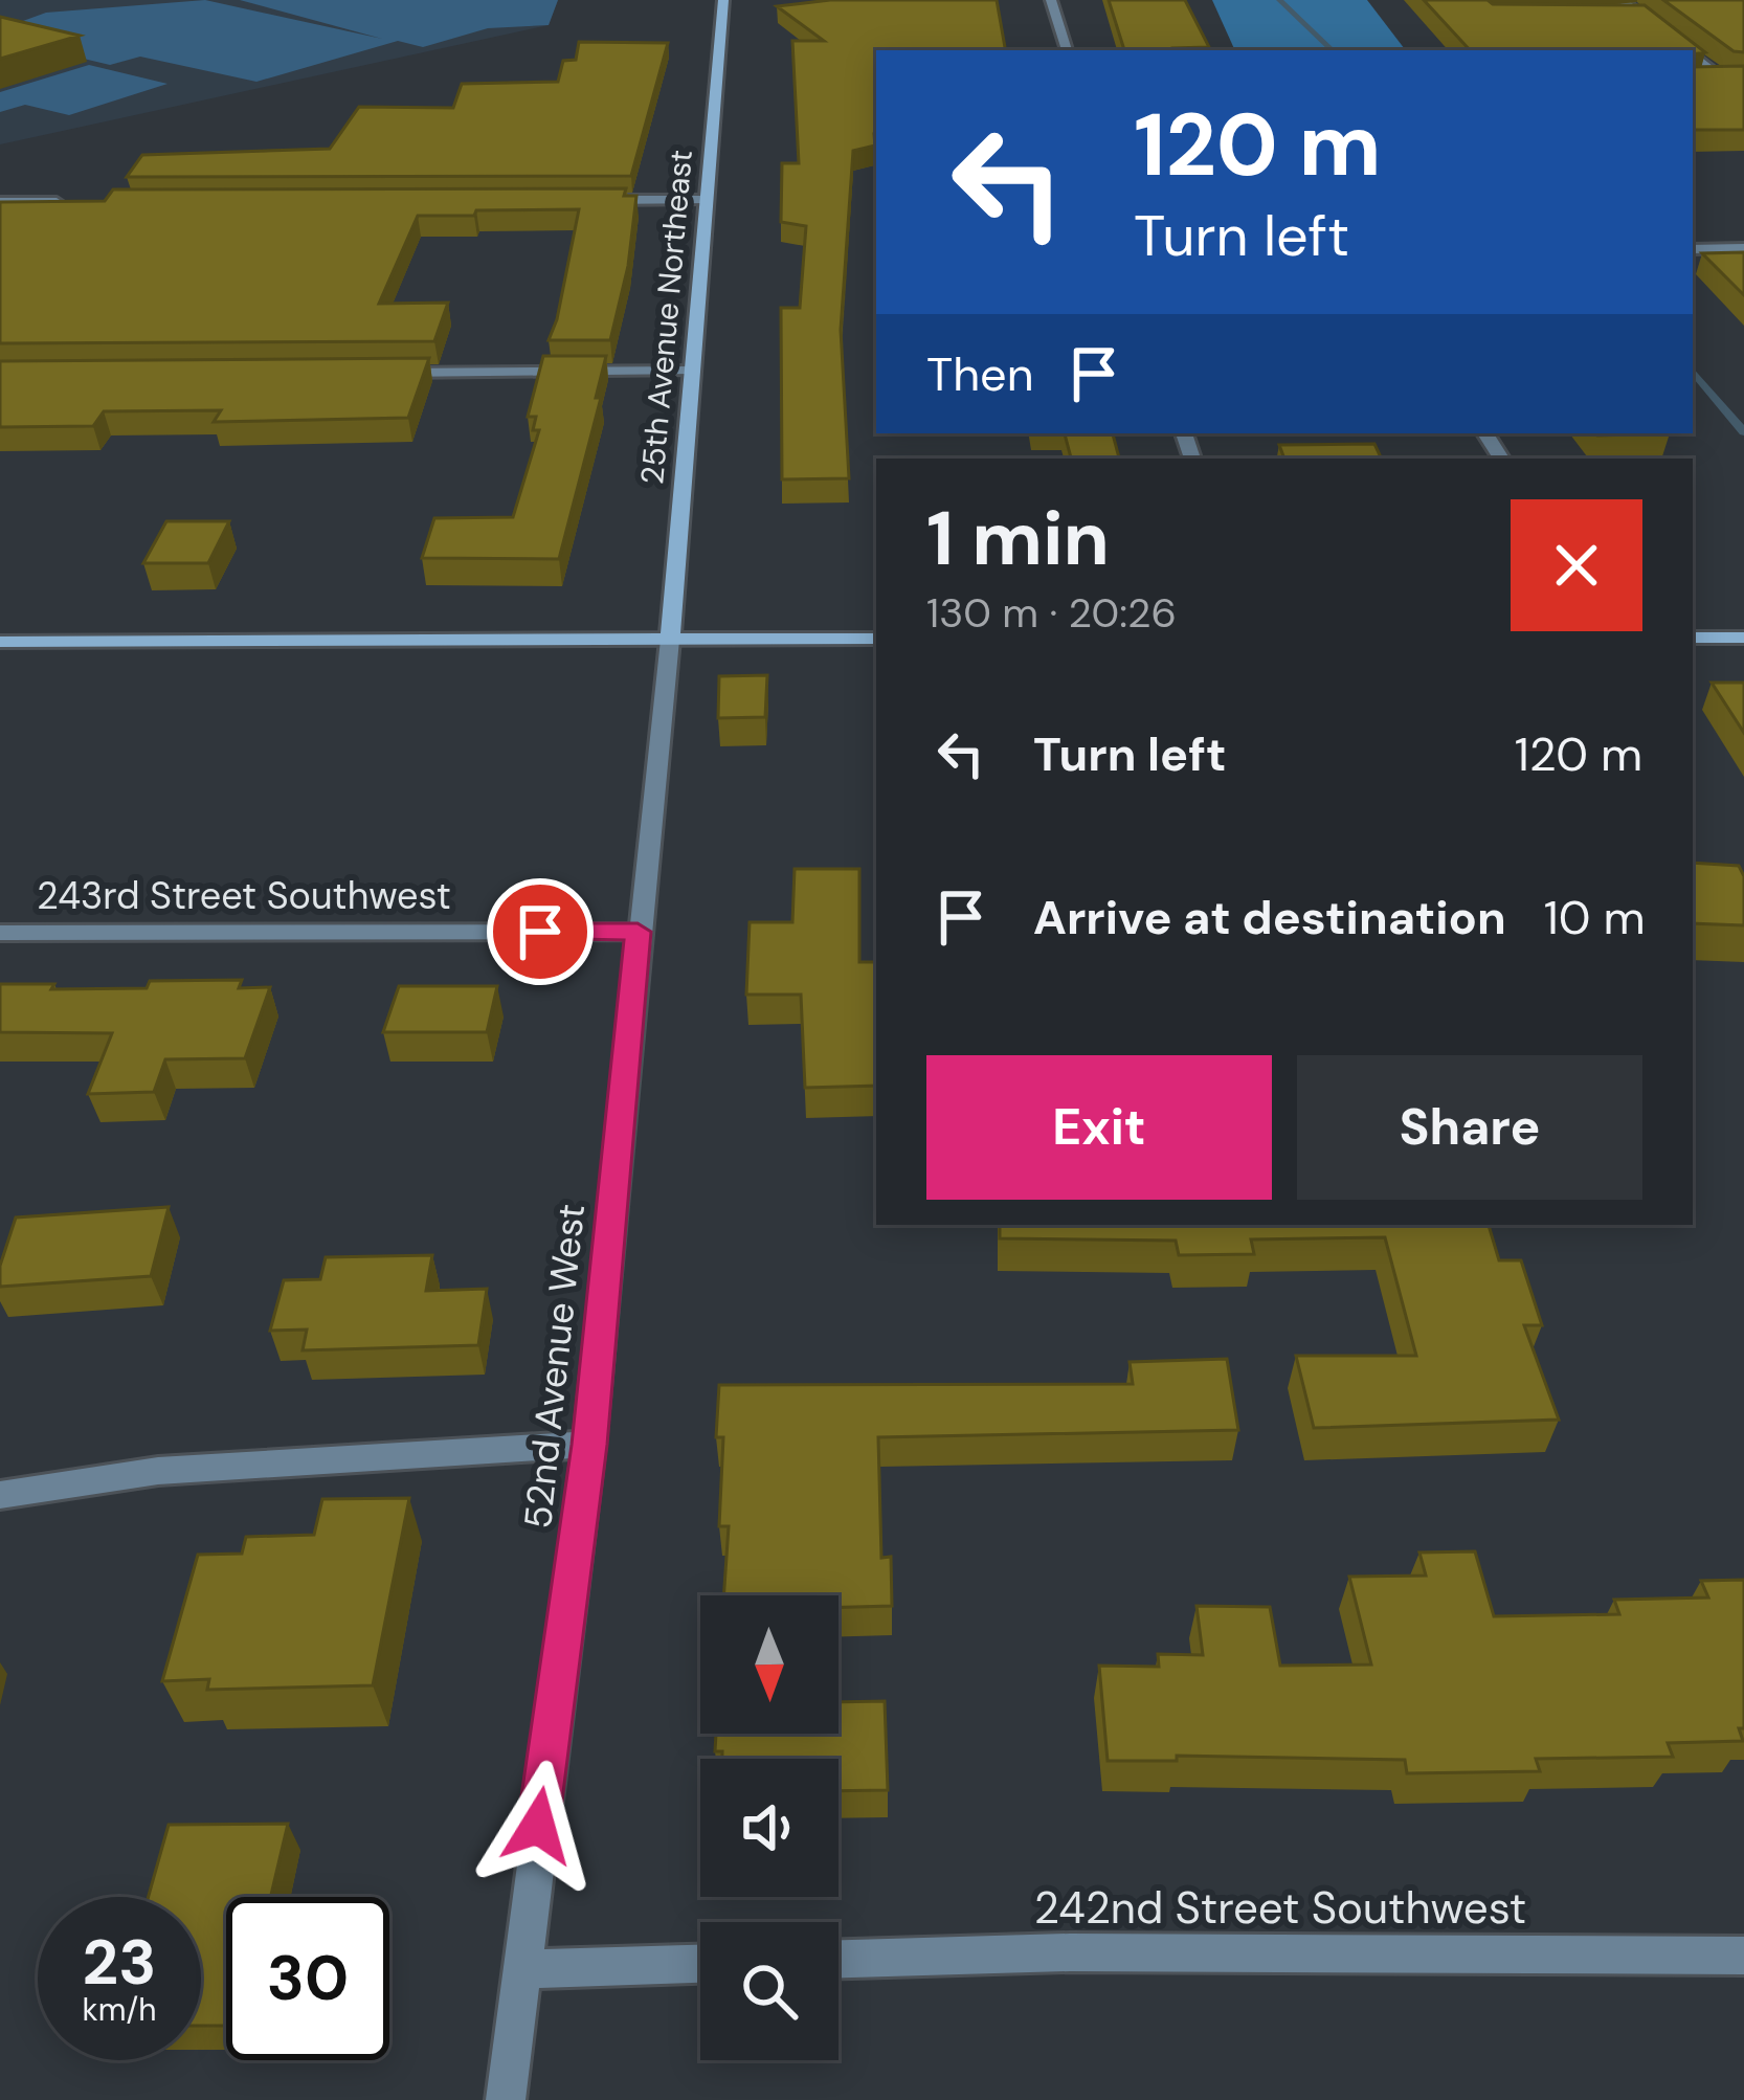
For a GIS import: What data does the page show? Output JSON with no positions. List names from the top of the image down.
{
  "streets": {
    "street": [
      "25th Avenue Northeast",
      "243rd Street Southwest",
      "52nd Avenue West",
      "242nd Street Southwest"
    ]
  },
  "crossings": [
    ["25th Avenue Northeast", "52nd Avenue West"],
    ["243rd Street Southwest", "52nd Avenue West"]
  ],
  "north": "bottom",
  "page": {
    "turn": ["120 m", "Turn left"],
    "then": "Then",
    "heading": ["1 min", "130 m · 20:26"],
    "list": [
      {
        "name": "Turn left",
        "value": "120 m"
      },
      {
        "name": "Arrive at destination",
        "value": "10 m"
      }
    ],
    "buttons": ["Exit", "Share"],
    "speed": "23 km/h",
    "limit": "30"
  }
}
